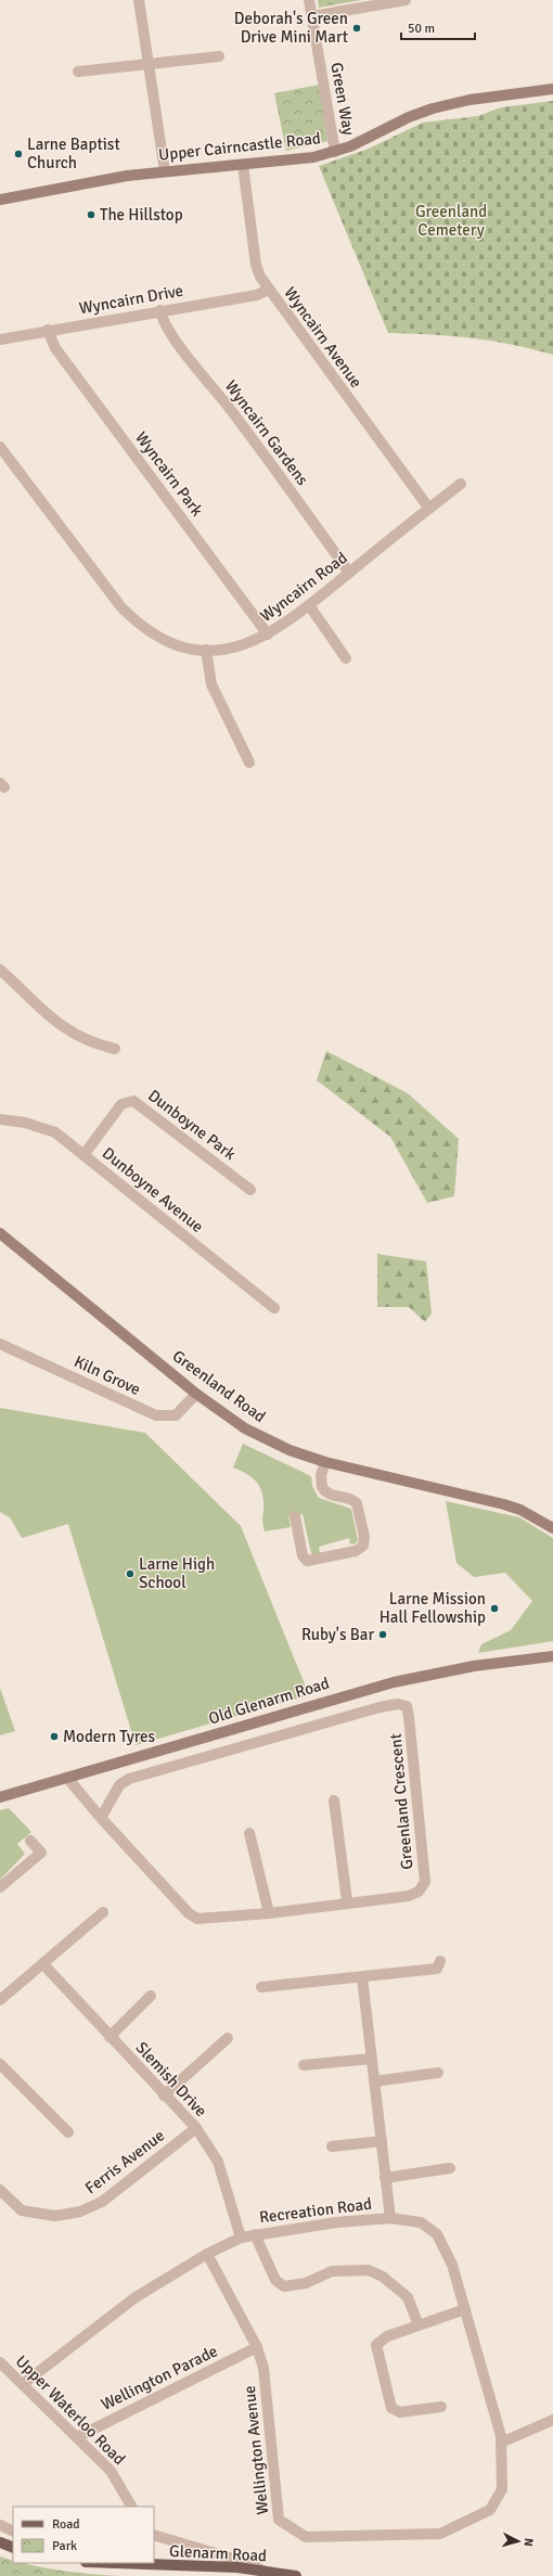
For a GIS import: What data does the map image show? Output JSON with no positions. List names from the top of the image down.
{
  "streets": {
    "main road": ["Glenarm Road"],
    "street": [
      "Green Way",
      "Upper Cairncastle Road",
      "Wyncairn Drive",
      "Wyncairn Avenue",
      "Wyncairn Gardens",
      "Wyncairn Park",
      "Wyncairn Road",
      "Dunboyne Park",
      "Dunboyne Avenue",
      "Kiln Grove",
      "Greenland Road",
      "Old Glenarm Road",
      "Greenland Crescent",
      "Slemish Drive",
      "Ferris Avenue",
      "Recreation Road",
      "Wellington Parade",
      "Upper Waterloo Road",
      "Wellington Avenue"
    ]
  },
  "crossings": [
    ["Green Way", "Upper Cairncastle Road"],
    ["Upper Cairncastle Road", "Wyncairn Avenue"],
    ["Wyncairn Drive", "Wyncairn Avenue"],
    ["Wyncairn Drive", "Wyncairn Gardens"],
    ["Wyncairn Drive", "Wyncairn Park"],
    ["Wyncairn Avenue", "Wyncairn Road"],
    ["Wyncairn Gardens", "Wyncairn Road"],
    ["Wyncairn Park", "Wyncairn Road"],
    ["Dunboyne Park", "Dunboyne Avenue"],
    ["Kiln Grove", "Greenland Road"],
    ["Old Glenarm Road", "Greenland Crescent"],
    ["Slemish Drive", "Ferris Avenue"],
    ["Slemish Drive", "Recreation Road"],
    ["Recreation Road", "Upper Waterloo Road"],
    ["Recreation Road", "Wellington Avenue"],
    ["Wellington Parade", "Upper Waterloo Road"],
    ["Wellington Parade", "Wellington Avenue"]
  ],
  "parks": ["Greenland Cemetery"],
  "places": [
    "Deborah's Green Drive Mini Mart",
    "Larne Baptist Church",
    "The Hillstop",
    "Larne High School",
    "Larne Mission Hall Fellowship",
    "Ruby's Bar",
    "Modern Tyres"
  ],
  "legend": ["Road", "Park"],
  "scale_bar": "50 m",
  "north": "right"
}
